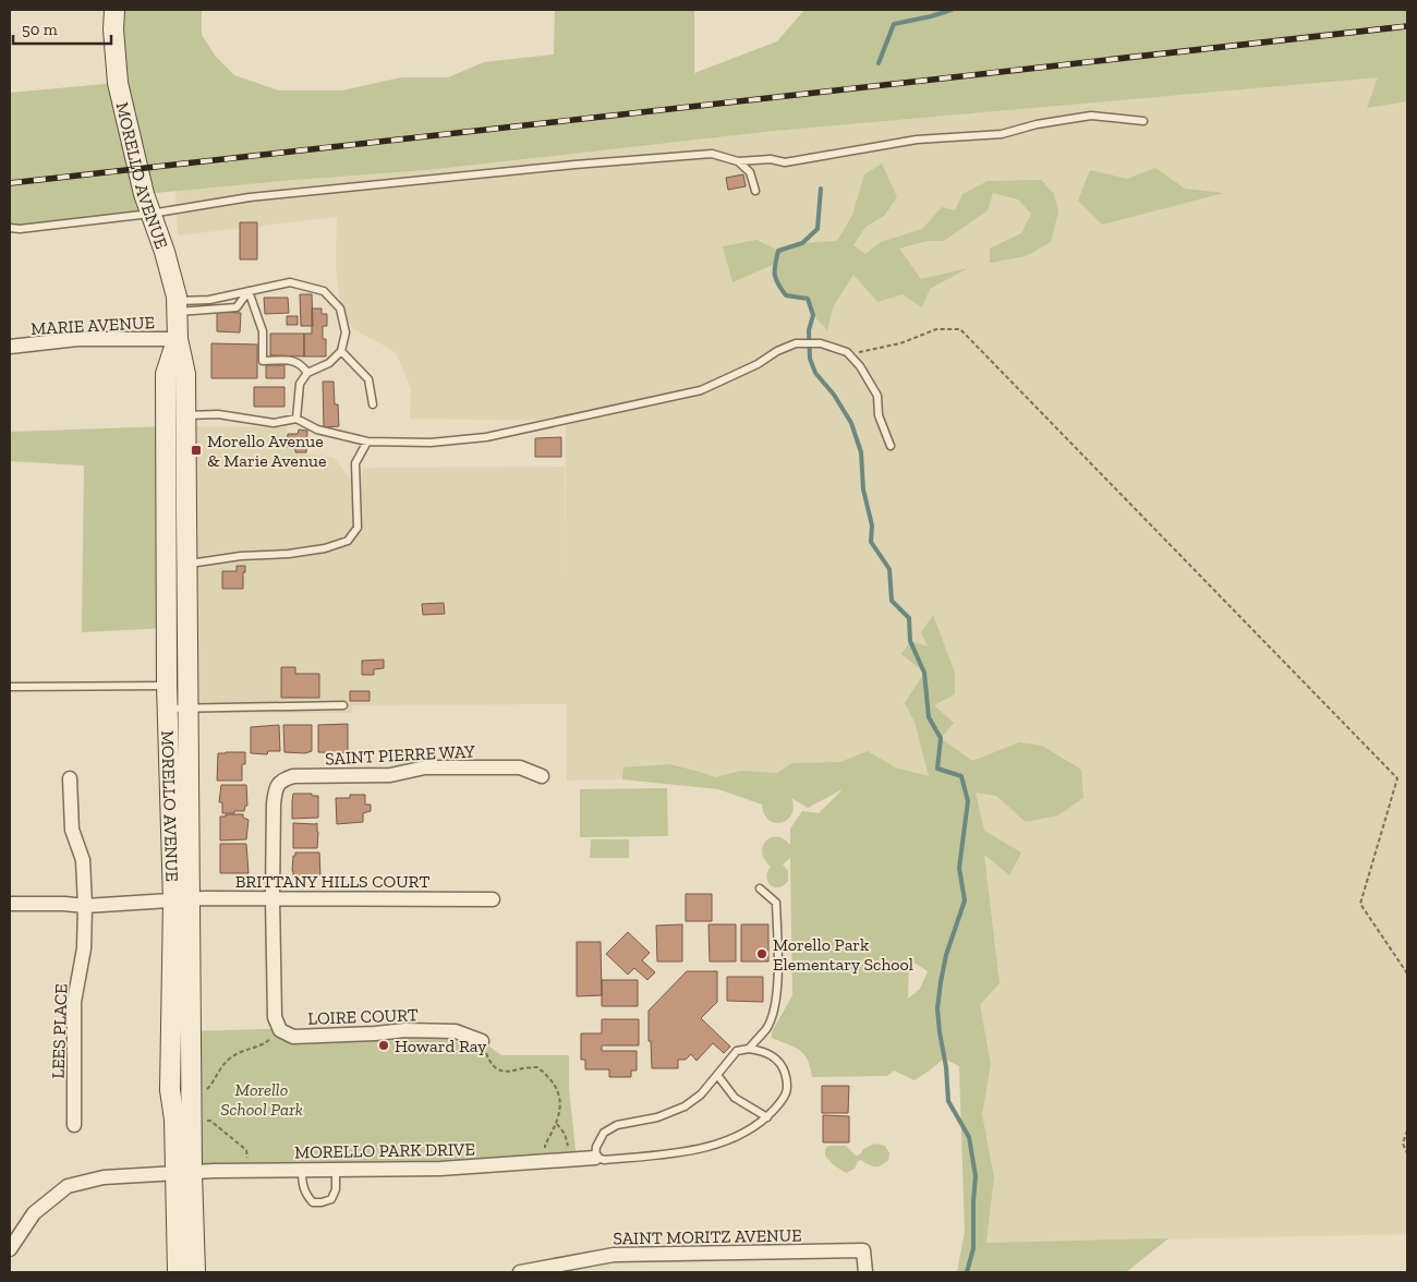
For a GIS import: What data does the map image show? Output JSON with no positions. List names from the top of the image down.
{
  "streets": {
    "street": [
      "MORELLO AVENUE",
      "MARIE AVENUE",
      "SAINT PIERRE WAY",
      "BRITTANY HILLS COURT",
      "LOIRE COURT",
      "LEES PLACE",
      "MORELLO PARK DRIVE",
      "SAINT MORITZ AVENUE"
    ]
  },
  "crossings": [
    ["MORELLO AVENUE", "MARIE AVENUE"],
    ["MORELLO AVENUE", "BRITTANY HILLS COURT"],
    ["MORELLO AVENUE", "MORELLO PARK DRIVE"],
    ["SAINT PIERRE WAY", "BRITTANY HILLS COURT"],
    ["BRITTANY HILLS COURT", "LEES PLACE"]
  ],
  "parks": ["Morello School Park"],
  "places": {
    "transit": ["Morello Avenue & Marie Avenue"],
    "other": ["Morello Park Elementary School", "Howard Ray"]
  },
  "scale_bar": "50 m"
}
